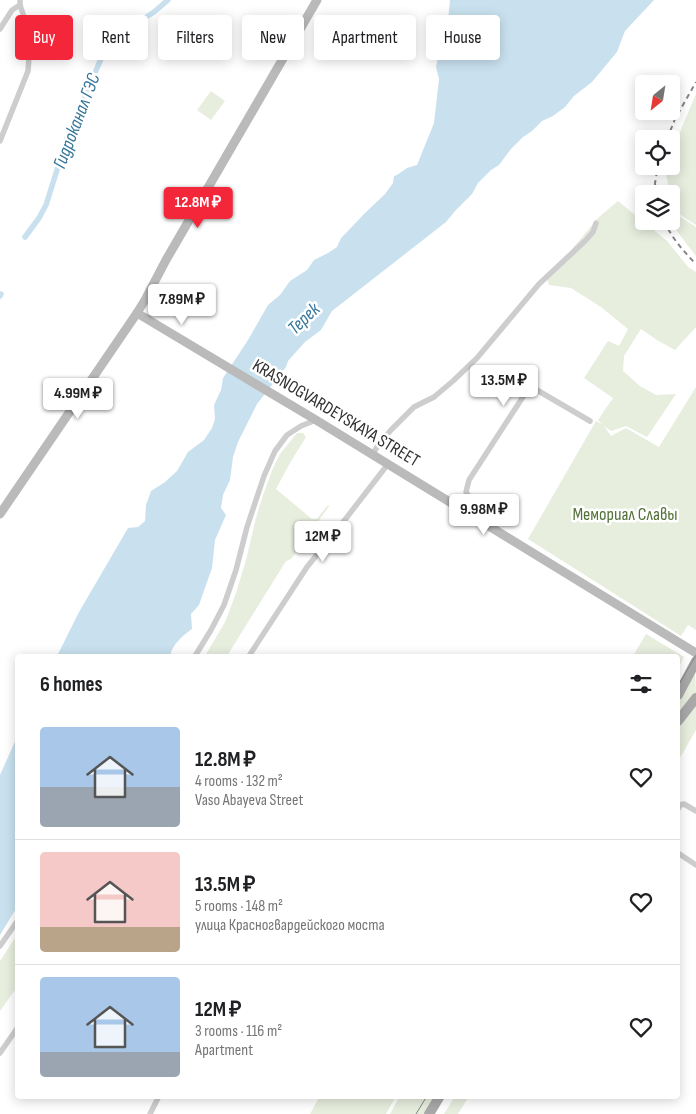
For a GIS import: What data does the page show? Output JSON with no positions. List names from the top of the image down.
{
  "streets": {
    "main road": ["KRASNOGVARDEYSKAYA STREET"]
  },
  "water": ["Гидроканал ГЭС", "Терек"],
  "parks": ["Мемориал Славы"],
  "north": "bottom left",
  "page": {
    "chip": [
      "Buy",
      "Rent",
      "Filters",
      "New",
      "Apartment",
      "House"
    ],
    "price": [
      "12.8M ₽",
      "7.89M ₽",
      "13.5M ₽",
      "4.99M ₽",
      "9.98M ₽",
      "12M ₽"
    ],
    "heading": "6 homes",
    "list": [
      {
        "name": "12.8M ₽",
        "note": "4 rooms · 132 m² · Vaso Abayeva Street"
      },
      {
        "name": "13.5M ₽",
        "note": "5 rooms · 148 m² · улица Красногвардейского моста"
      },
      {
        "name": "12M ₽",
        "note": "3 rooms · 116 m² · Apartment"
      }
    ]
  }
}
